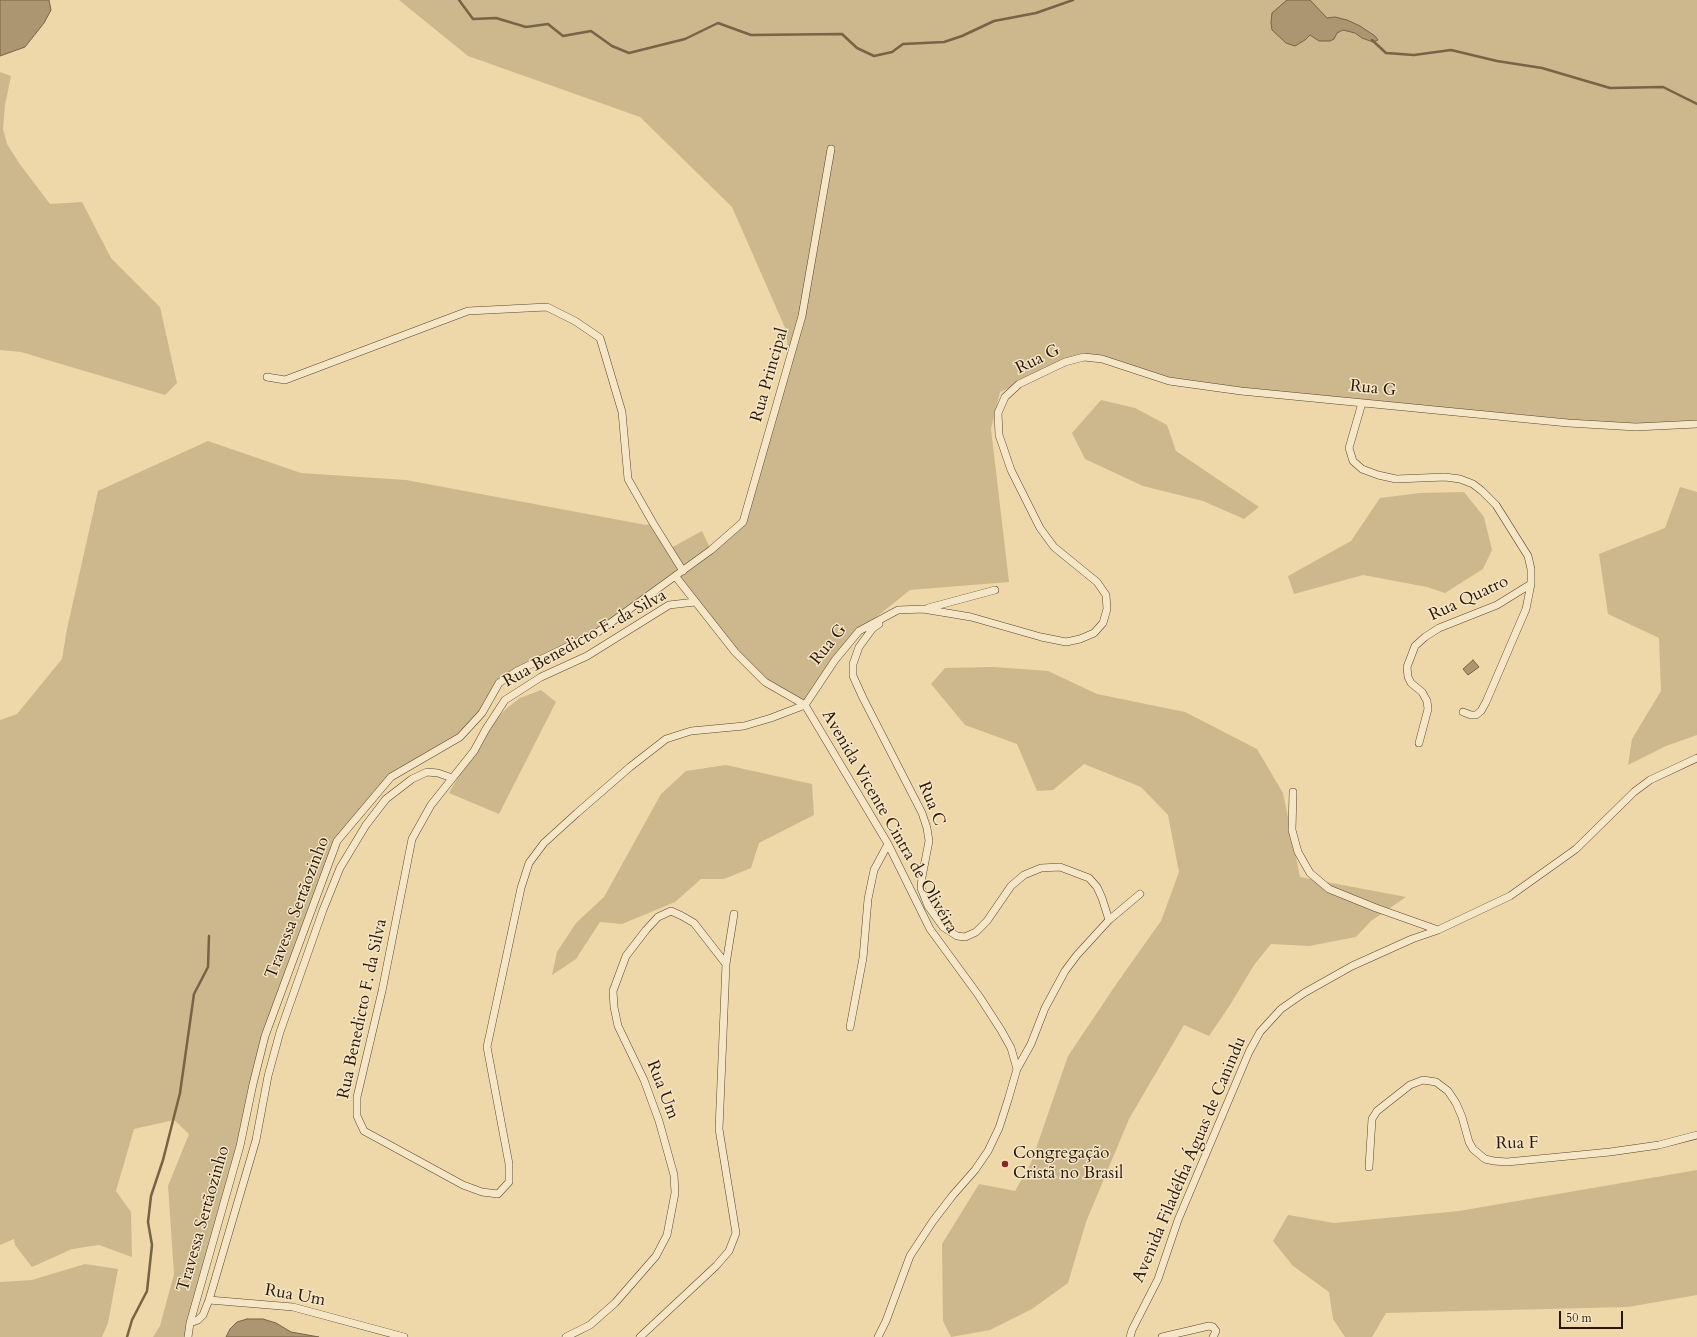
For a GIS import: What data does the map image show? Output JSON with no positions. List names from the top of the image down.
{
  "streets": {
    "street": [
      "Rua G",
      "Rua Principal",
      "Rua Quatro",
      "Rua Benedicto F. da Silva",
      "Rua C",
      "Avenida Vicente Cintra de Olivéira",
      "Travessa Sertãozinho",
      "Rua Um",
      "Rua F",
      "Avenida Filadélfia Águas de Canindu"
    ]
  },
  "crossings": [
    ["Rua G", "Rua Quatro"],
    ["Rua G", "Rua Benedicto F. da Silva"],
    ["Rua G", "Rua C"],
    ["Rua G", "Avenida Vicente Cintra de Olivéira"],
    ["Rua Principal", "Avenida Vicente Cintra de Olivéira"],
    ["Rua Principal", "Travessa Sertãozinho"],
    ["Rua Benedicto F. da Silva", "Avenida Vicente Cintra de Olivéira"],
    ["Avenida Vicente Cintra de Olivéira", "Travessa Sertãozinho"]
  ],
  "places": ["Congregação Cristã no Brasil"],
  "scale_bar": "50 m"
}
